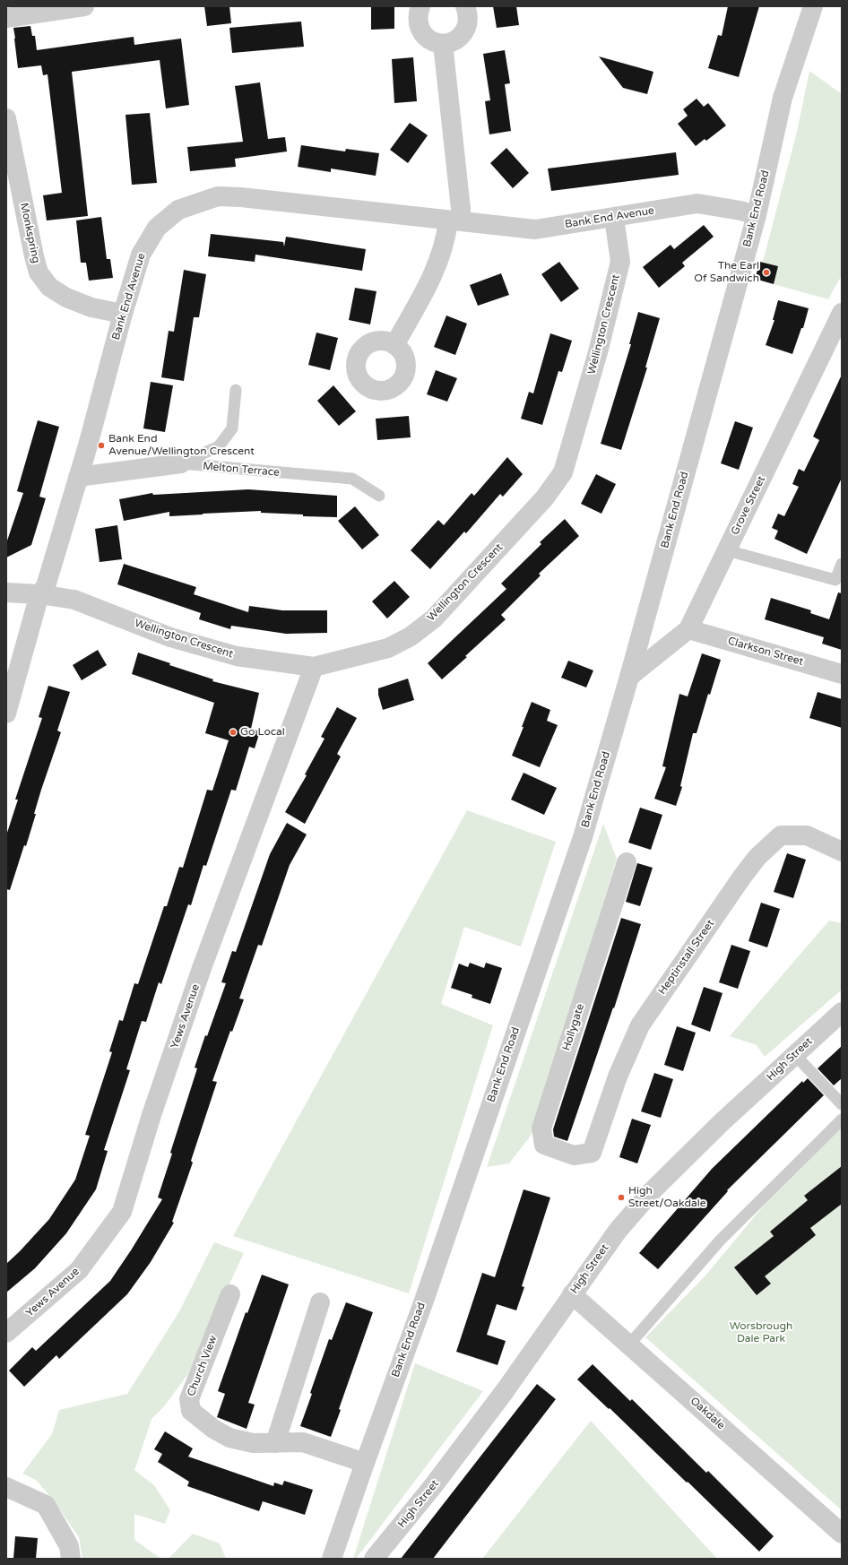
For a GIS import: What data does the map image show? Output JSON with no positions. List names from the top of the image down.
{
  "streets": {
    "street": [
      "Bank End Road",
      "Bank End Avenue",
      "Monkspring",
      "Wellington Crescent",
      "Melton Terrace",
      "Grove Street",
      "Clarkson Street",
      "Heptinstall Street",
      "Yews Avenue",
      "Hollygate",
      "High Street",
      "Church View",
      "Oakdale"
    ]
  },
  "crossings": [
    ["Bank End Road", "Bank End Avenue"],
    ["Bank End Road", "Grove Street"],
    ["Bank End Road", "Church View"],
    ["Bank End Avenue", "Monkspring"],
    ["Bank End Avenue", "Wellington Crescent"],
    ["Bank End Avenue", "Melton Terrace"],
    ["Wellington Crescent", "Yews Avenue"],
    ["Grove Street", "Clarkson Street"],
    ["Heptinstall Street", "Hollygate"],
    ["High Street", "Oakdale"]
  ],
  "parks": ["Worsbrough Dale Park"],
  "places": [
    "The Earl Of Sandwich",
    "Bank End Avenue/Wellington Crescent",
    "Go Local",
    "High Street/Oakdale"
  ]
}
